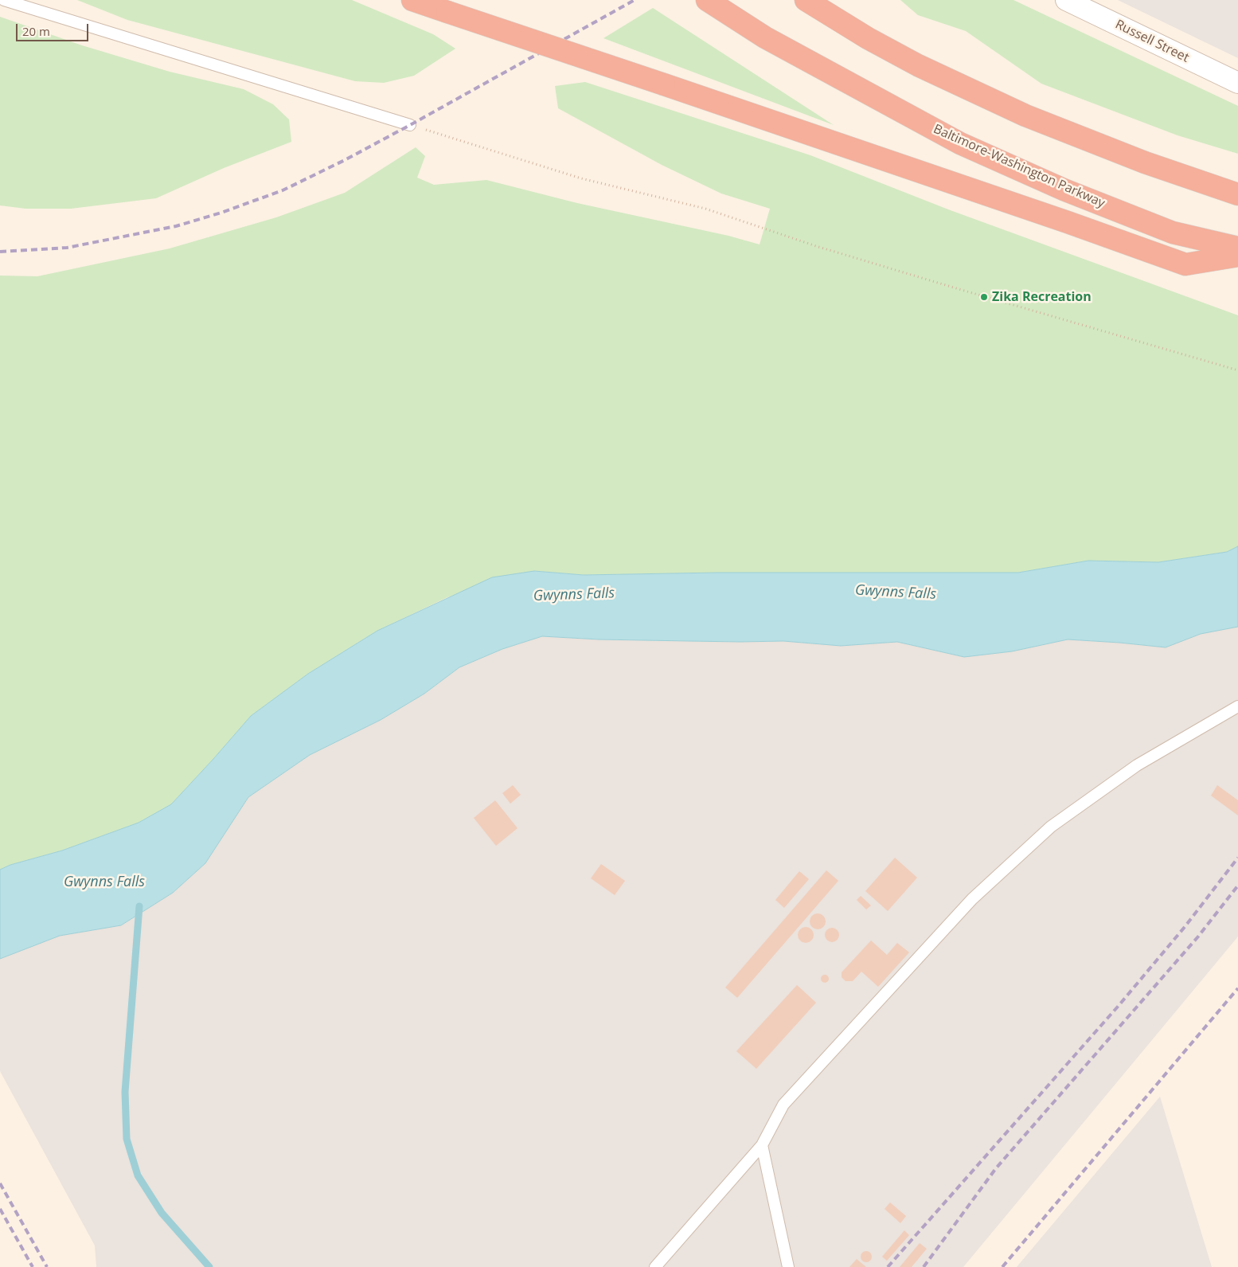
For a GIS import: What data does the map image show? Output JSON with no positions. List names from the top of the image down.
{
  "streets": {
    "highway": ["Baltimore-Washington Parkway"],
    "street": ["Russell Street"]
  },
  "water": ["Gwynns Falls"],
  "places": ["Zika Recreation"],
  "scale_bar": "20 m"
}
